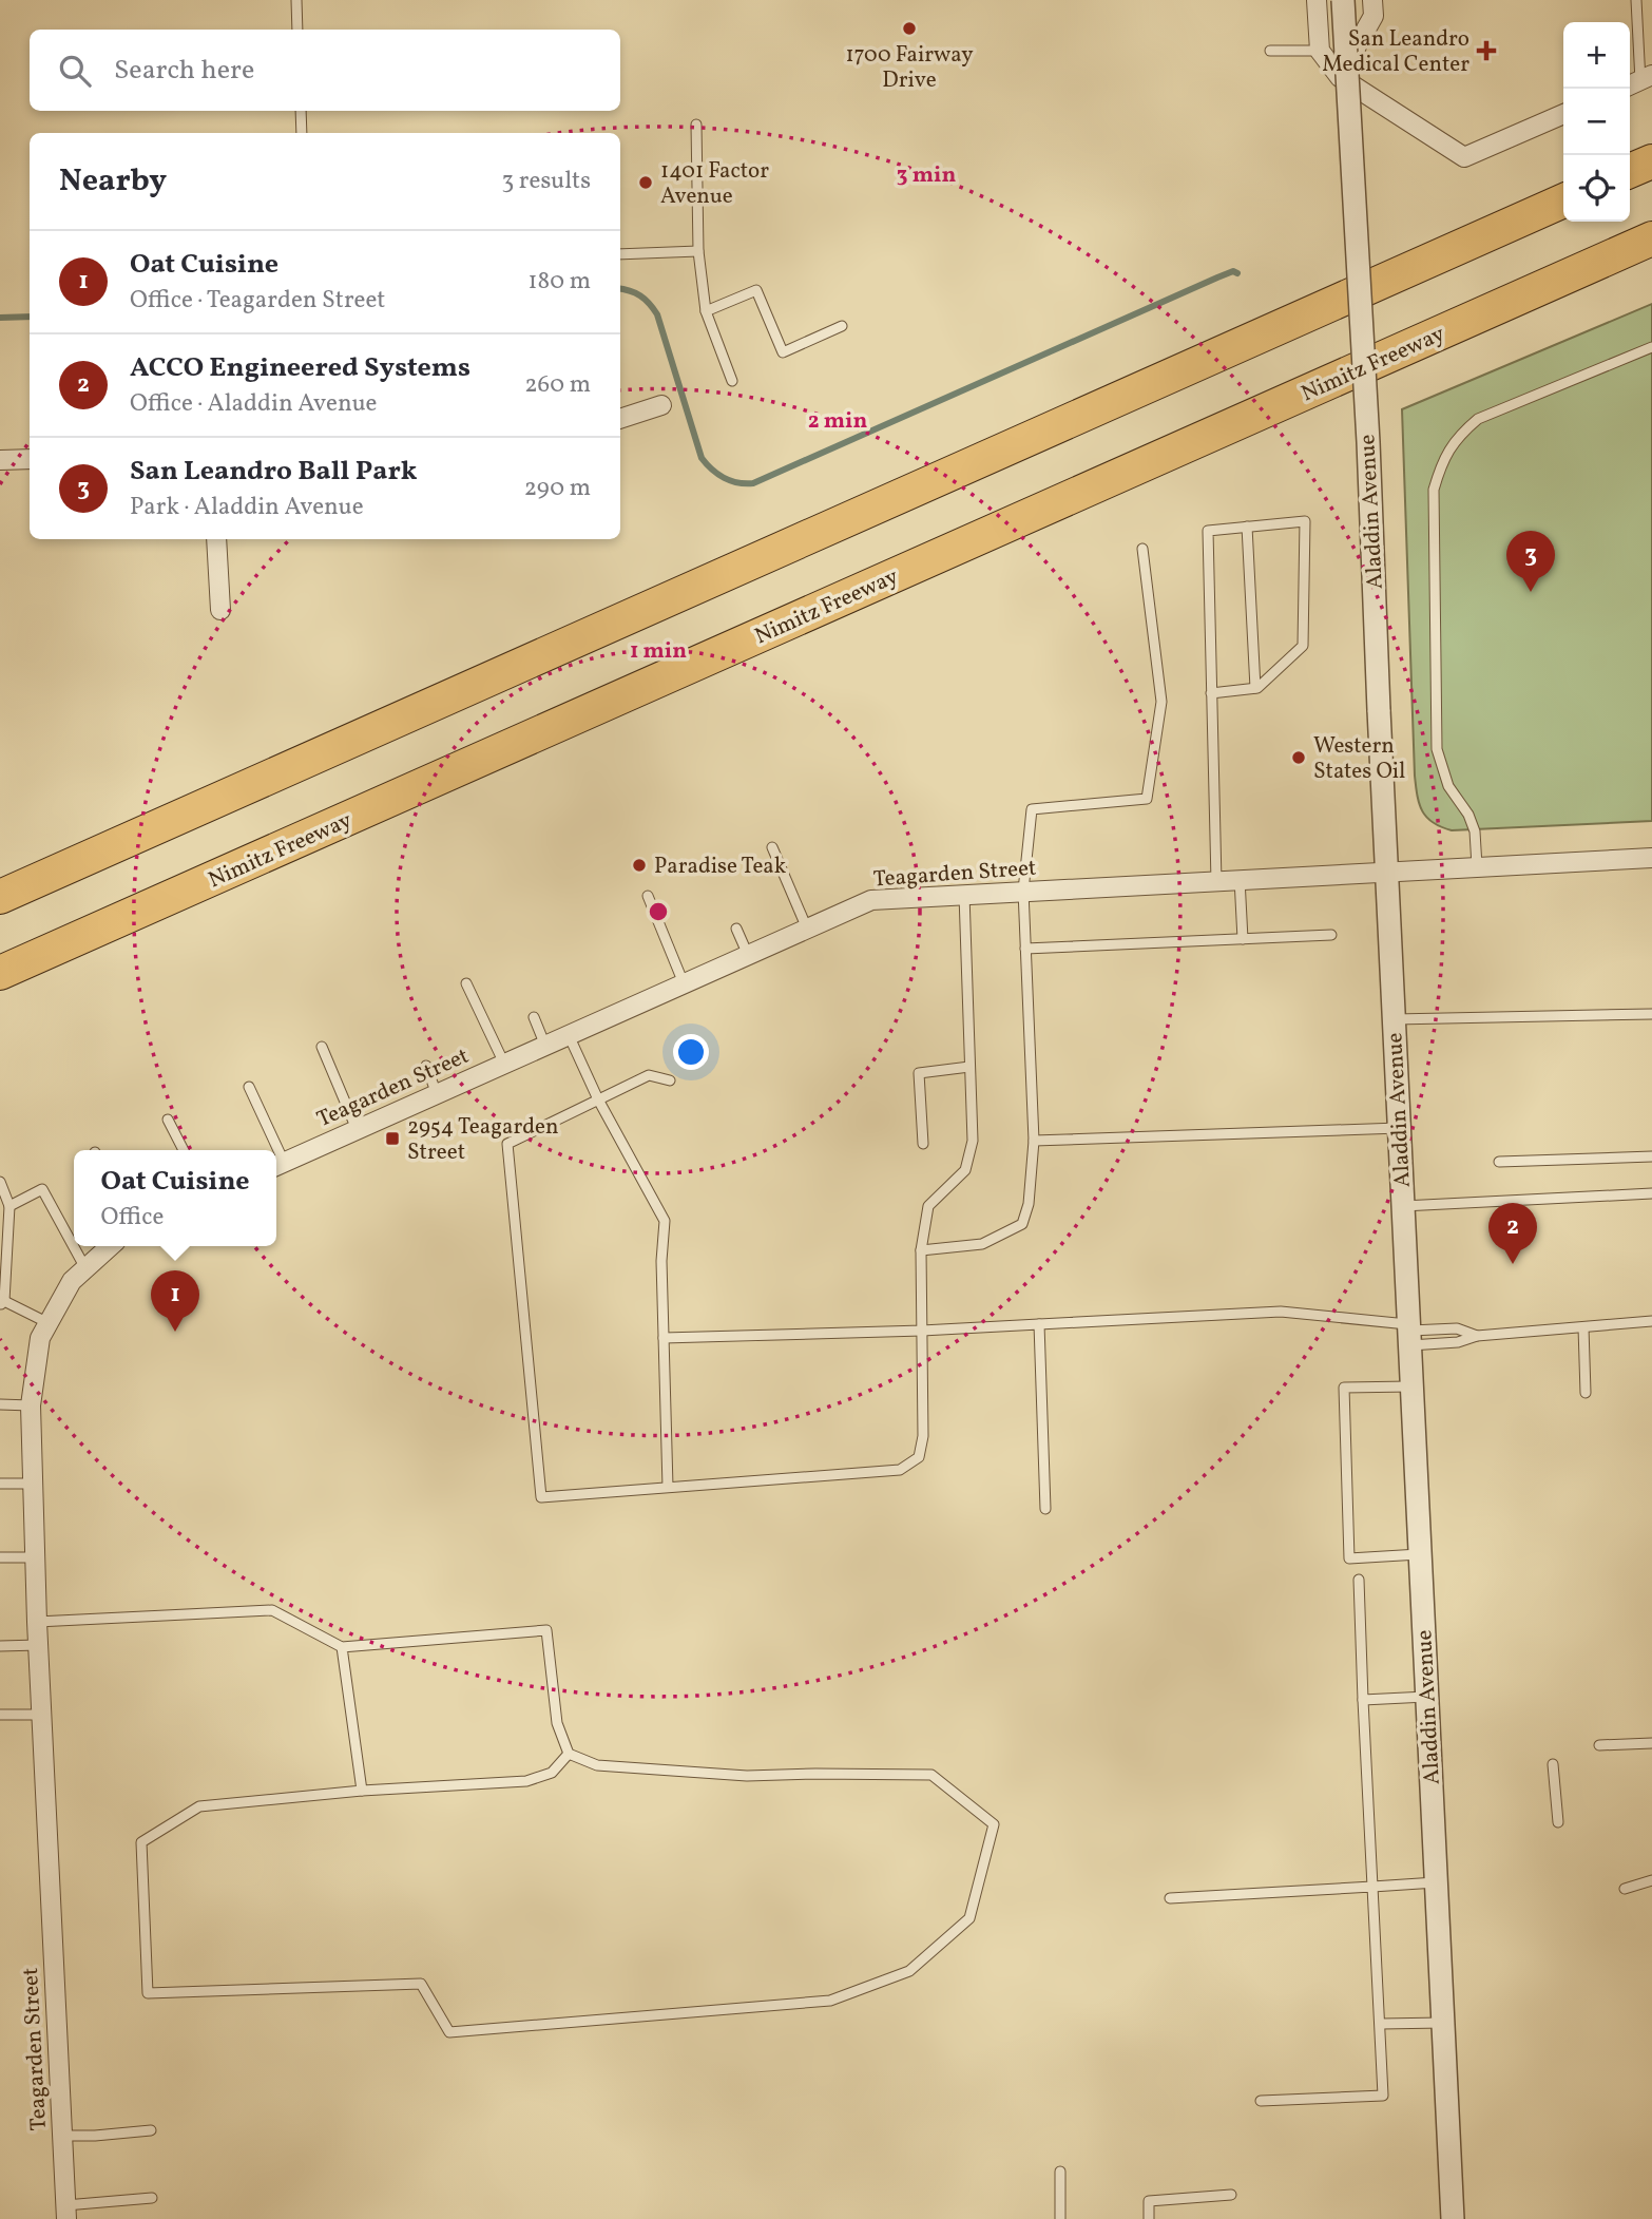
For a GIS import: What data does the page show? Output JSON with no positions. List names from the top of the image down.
{
  "streets": {
    "highway": ["Nimitz Freeway"],
    "street": ["Aladdin Avenue", "Teagarden Street"]
  },
  "crossings": [
    ["Aladdin Avenue", "Teagarden Street"]
  ],
  "places": {
    "other": [
      "1700 Fairway Drive",
      "1401 Factor Avenue",
      "Western States Oil",
      "Paradise Teak"
    ],
    "health": ["San Leandro Medical Center"],
    "transit": ["2954 Teagarden Street"]
  },
  "page": {
    "map_buttons": ["+", "−"],
    "search": "Search here",
    "heading": ["Nearby", "3 results"],
    "list": [
      {
        "mark": "1",
        "name": "Oat Cuisine",
        "note": "Office · Teagarden Street",
        "value": "180 m"
      },
      {
        "mark": "2",
        "name": "ACCO Engineered Systems",
        "note": "Office · Aladdin Avenue",
        "value": "260 m"
      },
      {
        "mark": "3",
        "name": "San Leandro Ball Park",
        "note": "Park · Aladdin Avenue",
        "value": "290 m"
      }
    ],
    "pins": ["3", "2", "1"],
    "popup": ["Oat Cuisine", "Office"]
  },
  "rings": ["3 min", "2 min", "1 min"]
}
